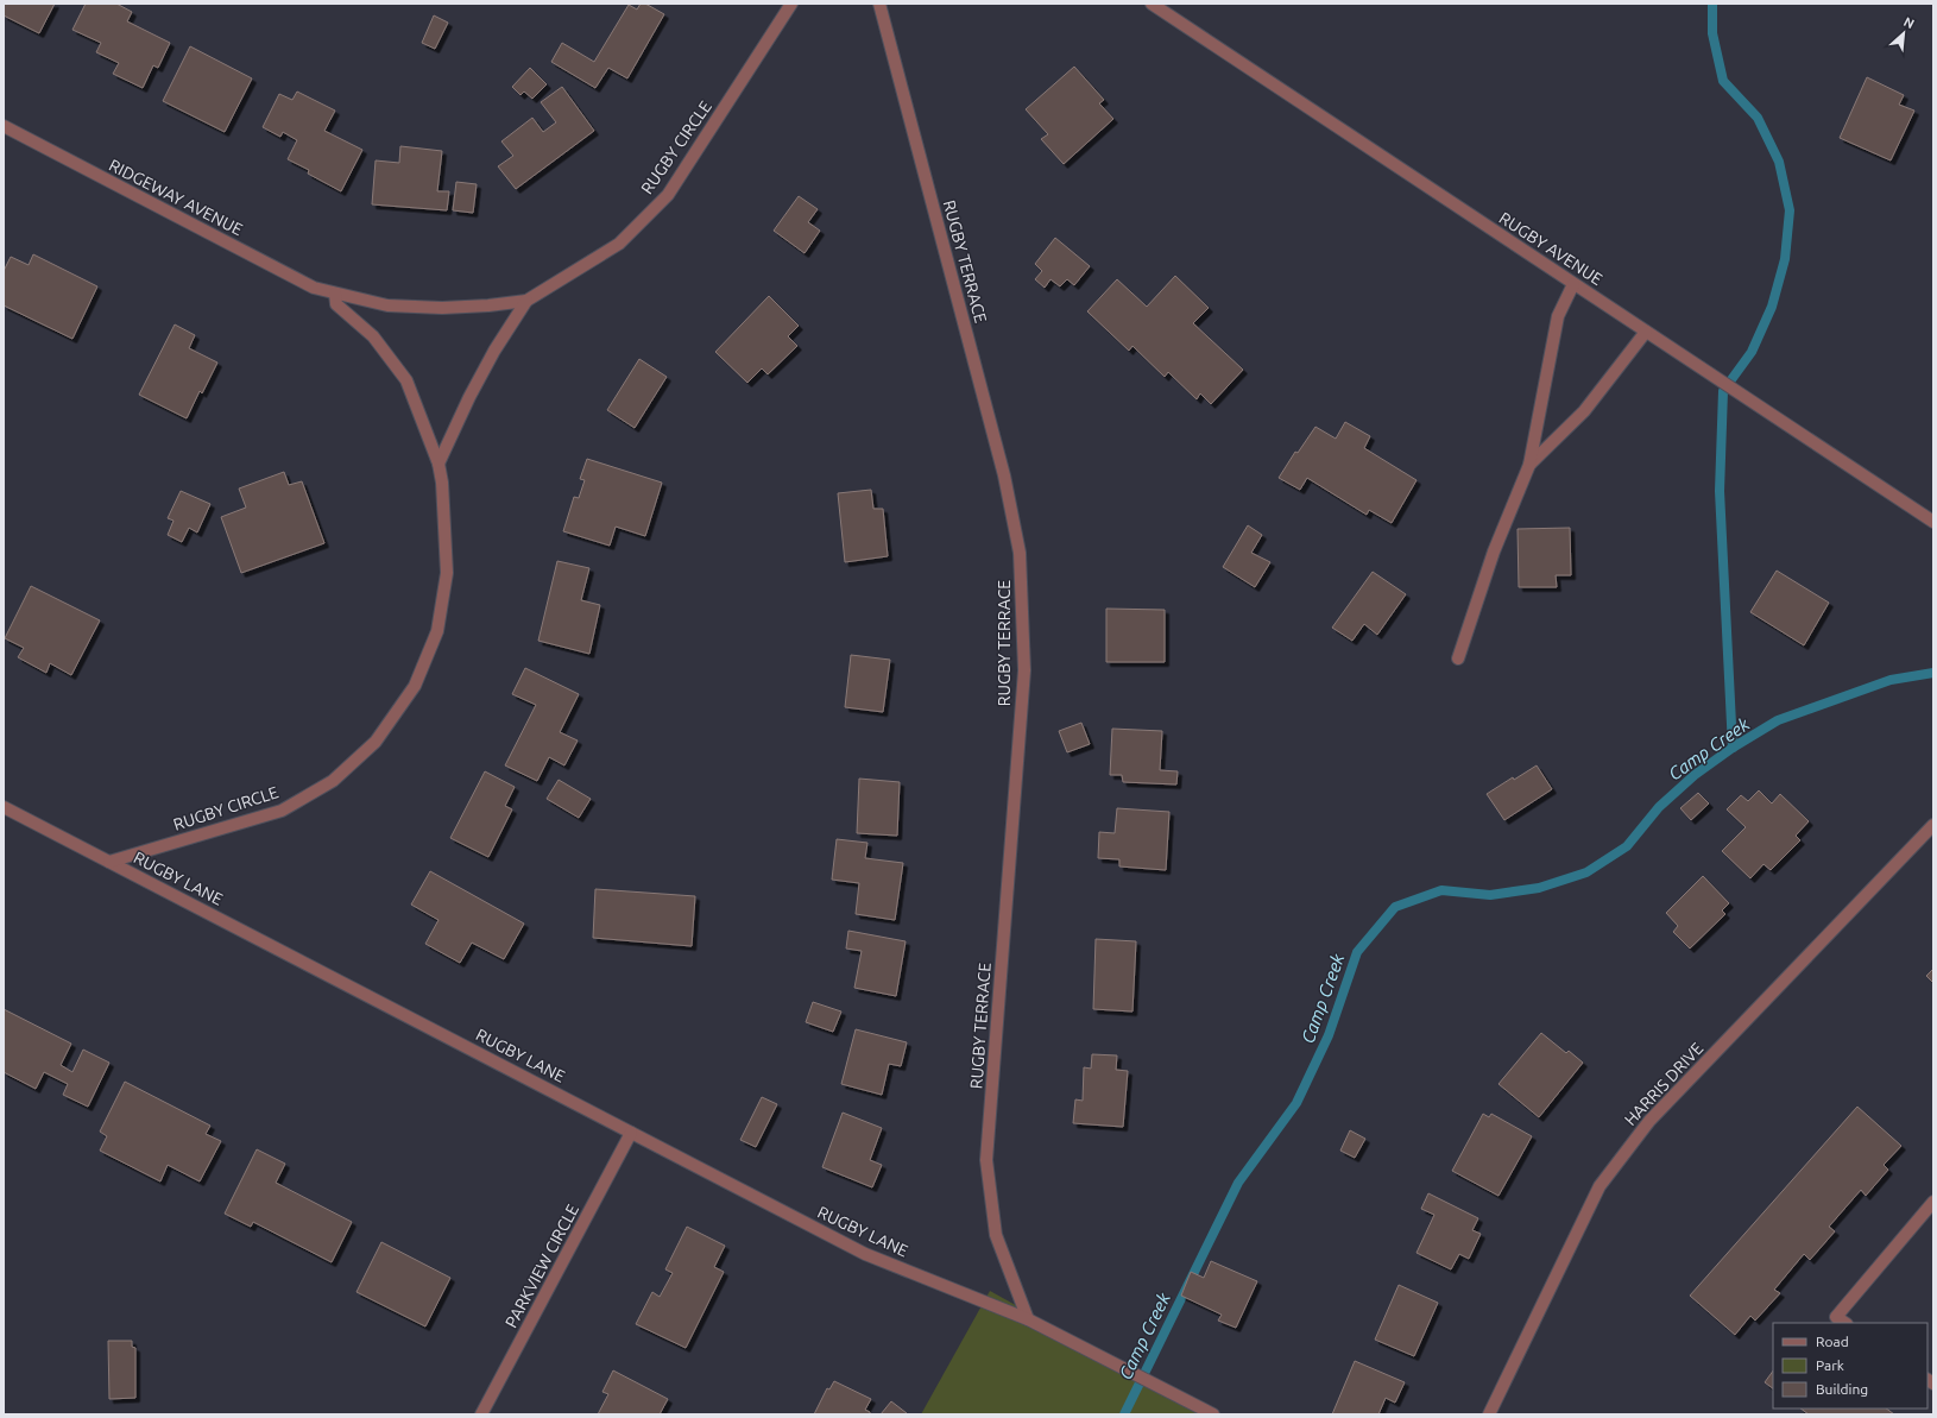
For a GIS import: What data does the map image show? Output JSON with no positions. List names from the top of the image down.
{
  "streets": {
    "street": [
      "RUGBY CIRCLE",
      "RIDGEWAY AVENUE",
      "RUGBY AVENUE",
      "RUGBY TERRACE",
      "RUGBY LANE",
      "HARRIS DRIVE",
      "PARKVIEW CIRCLE"
    ]
  },
  "crossings": [
    ["RUGBY CIRCLE", "RIDGEWAY AVENUE"],
    ["RUGBY CIRCLE", "RUGBY LANE"],
    ["RUGBY TERRACE", "RUGBY LANE"],
    ["RUGBY LANE", "PARKVIEW CIRCLE"]
  ],
  "water": ["Camp Creek"],
  "legend": ["Road", "Park", "Building"],
  "north": "top right"
}
